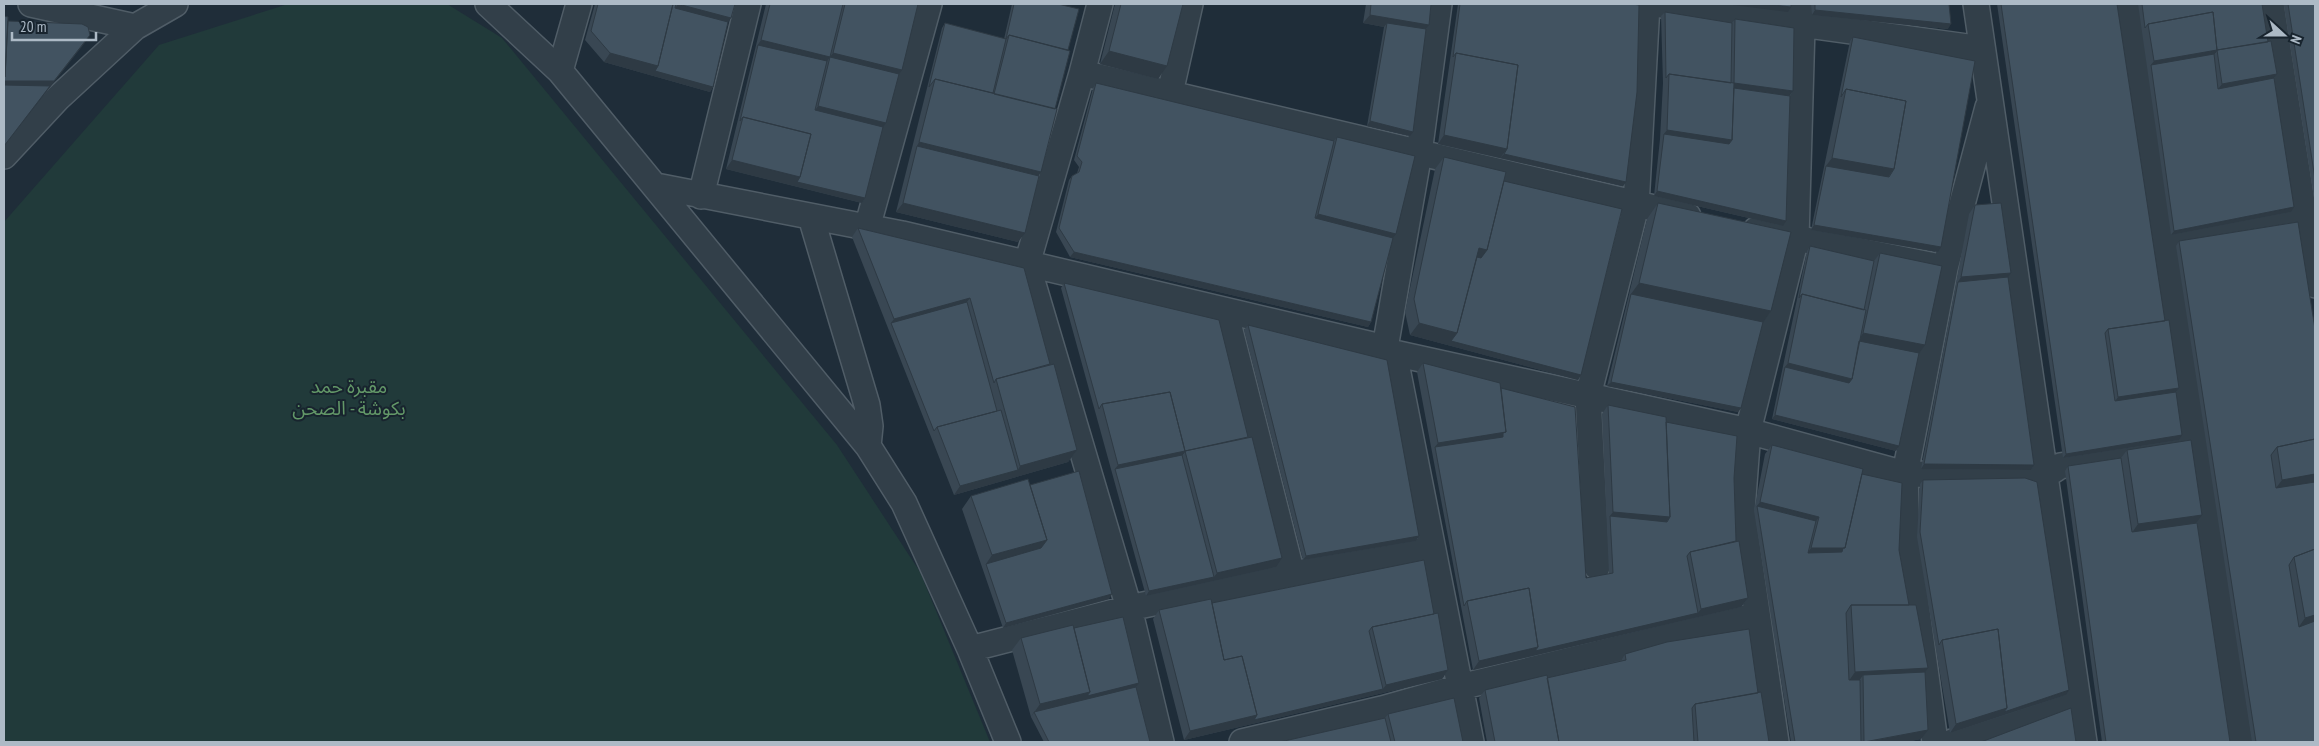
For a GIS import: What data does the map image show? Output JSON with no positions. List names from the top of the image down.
{
  "parks": ["مقبرة حمد بكوشة - الصحن"],
  "scale_bar": "20 m",
  "north": "right"
}
